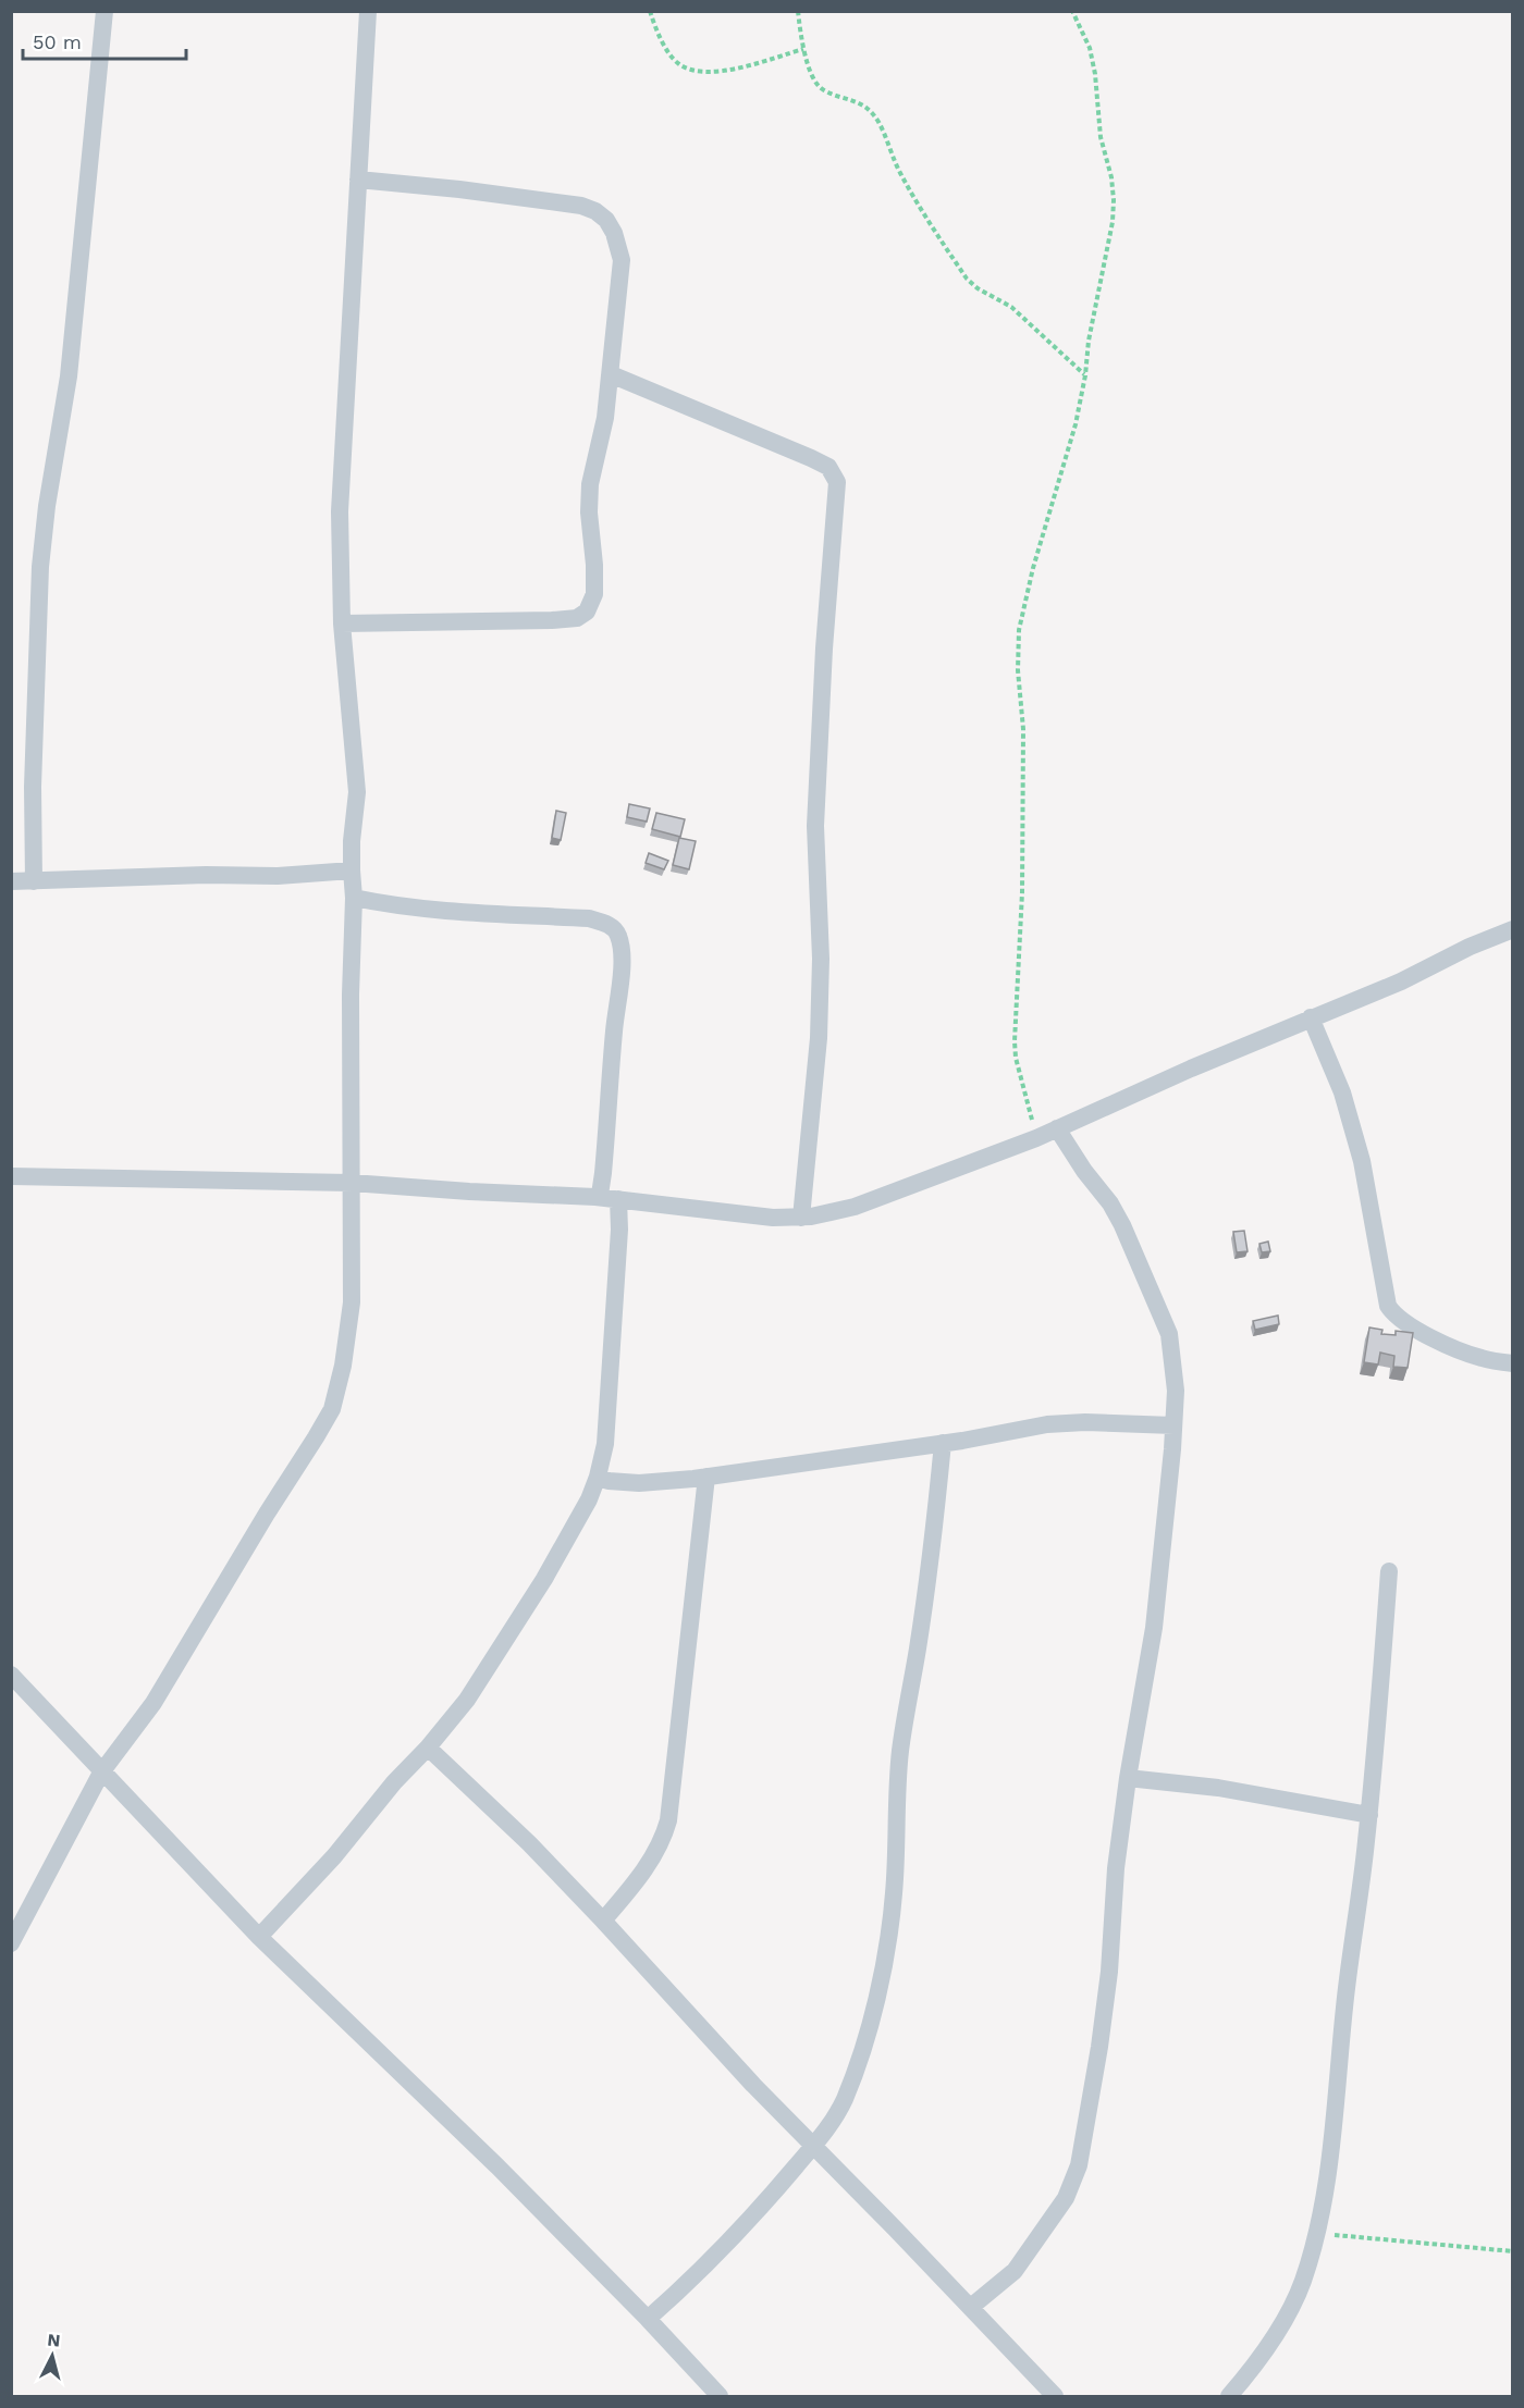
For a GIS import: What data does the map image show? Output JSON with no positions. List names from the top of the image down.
{
  "scale_bar": "50 m",
  "north": "top"
}
